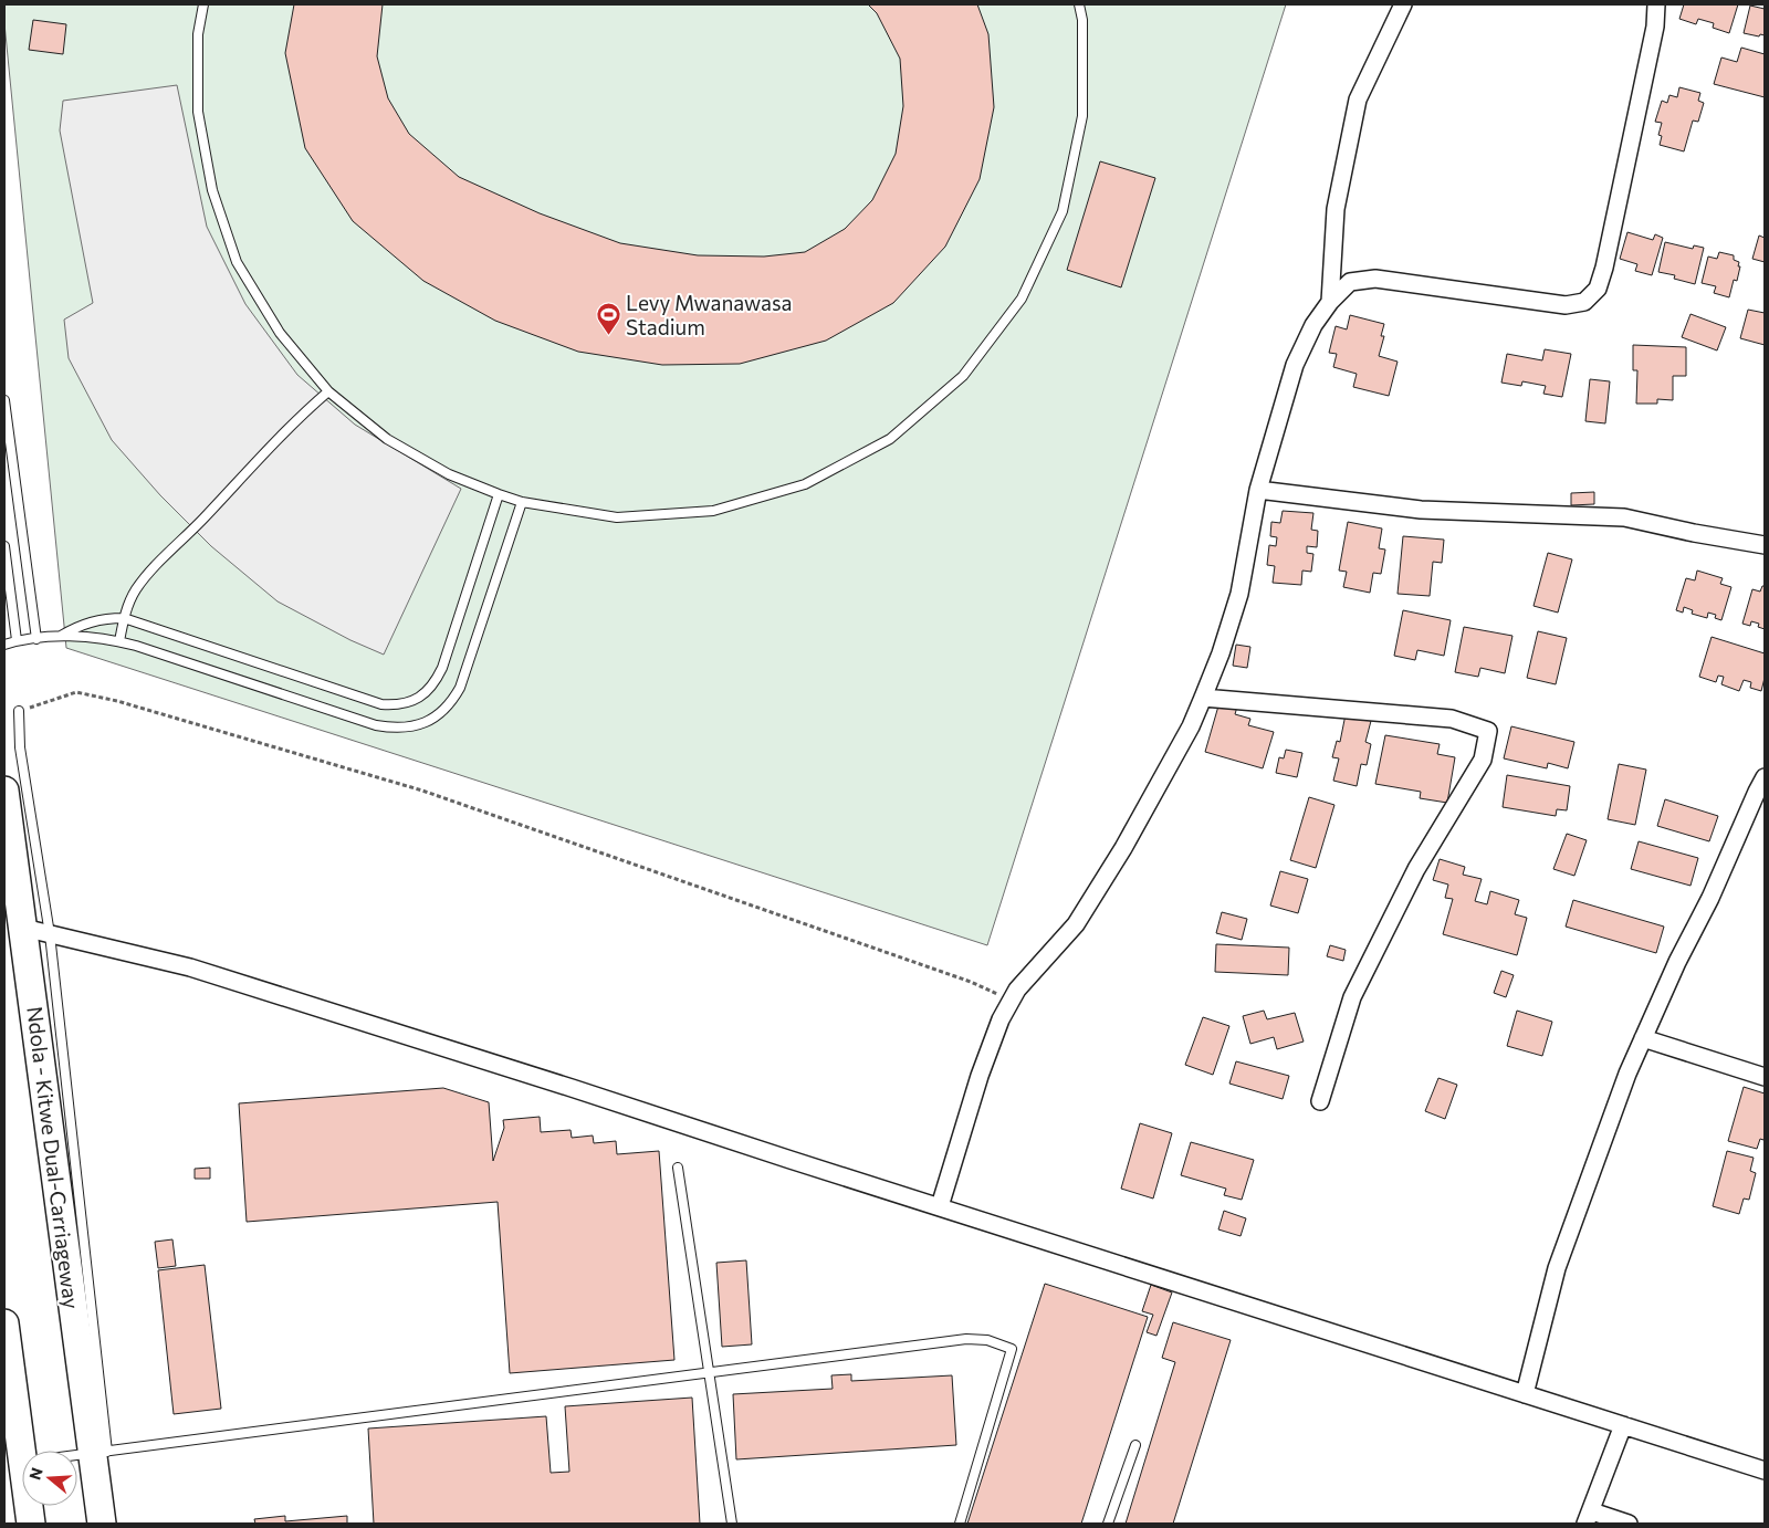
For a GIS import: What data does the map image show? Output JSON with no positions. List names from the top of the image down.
{
  "streets": {
    "highway": ["Ndola - Kitwe Dual-Carriageway"]
  },
  "places": {
    "sports": ["Levy Mwanawasa Stadium"]
  },
  "north": "left"
}
